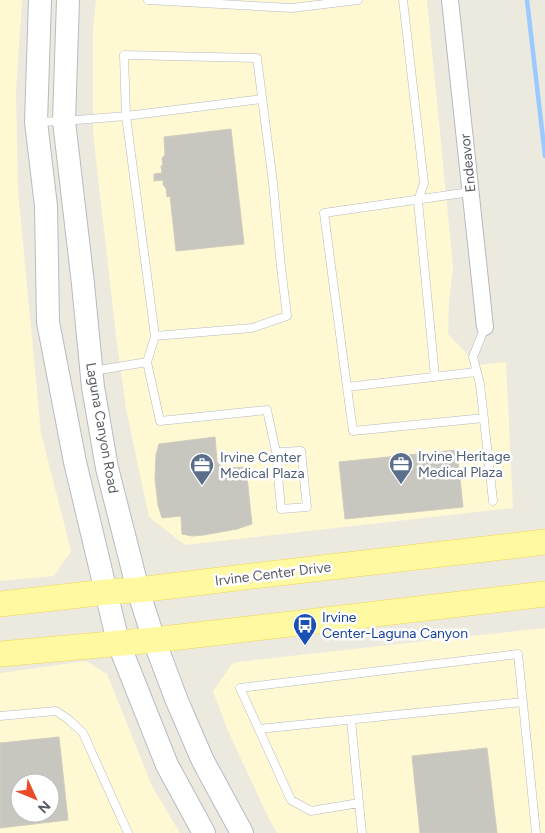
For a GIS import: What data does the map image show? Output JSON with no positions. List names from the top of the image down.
{
  "streets": {
    "main road": ["Laguna Canyon Road", "Irvine Center Drive"],
    "street": ["Endeavor"]
  },
  "crossings": [
    ["Laguna Canyon Road", "Irvine Center Drive"]
  ],
  "places": {
    "office": ["Irvine Heritage Medical Plaza", "Irvine Center Medical Plaza"],
    "bus stop": ["Irvine Center-Laguna Canyon"]
  },
  "north": "bottom right"
}
